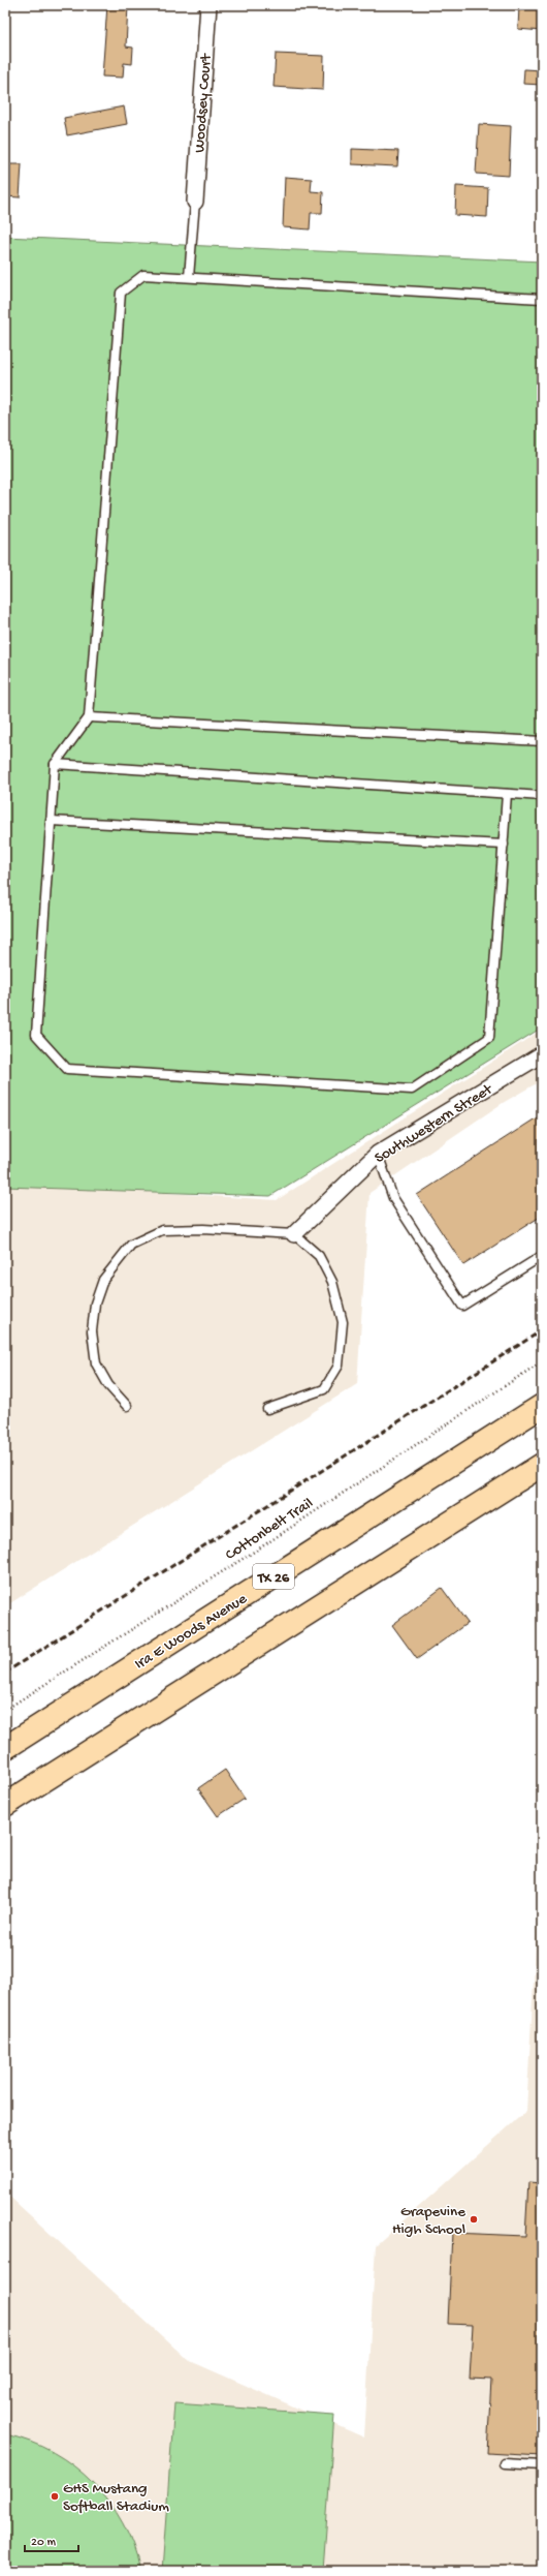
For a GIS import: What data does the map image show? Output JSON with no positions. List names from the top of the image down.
{
  "streets": {
    "main road": ["TX 26", "Ira E Woods Avenue"],
    "street": ["Woodsey Court", "Southwestern Street"],
    "path": ["Cottonbelt Trail"]
  },
  "places": ["Grapevine High School", "GHS Mustang Softball Stadium"],
  "scale_bar": "20 m"
}
